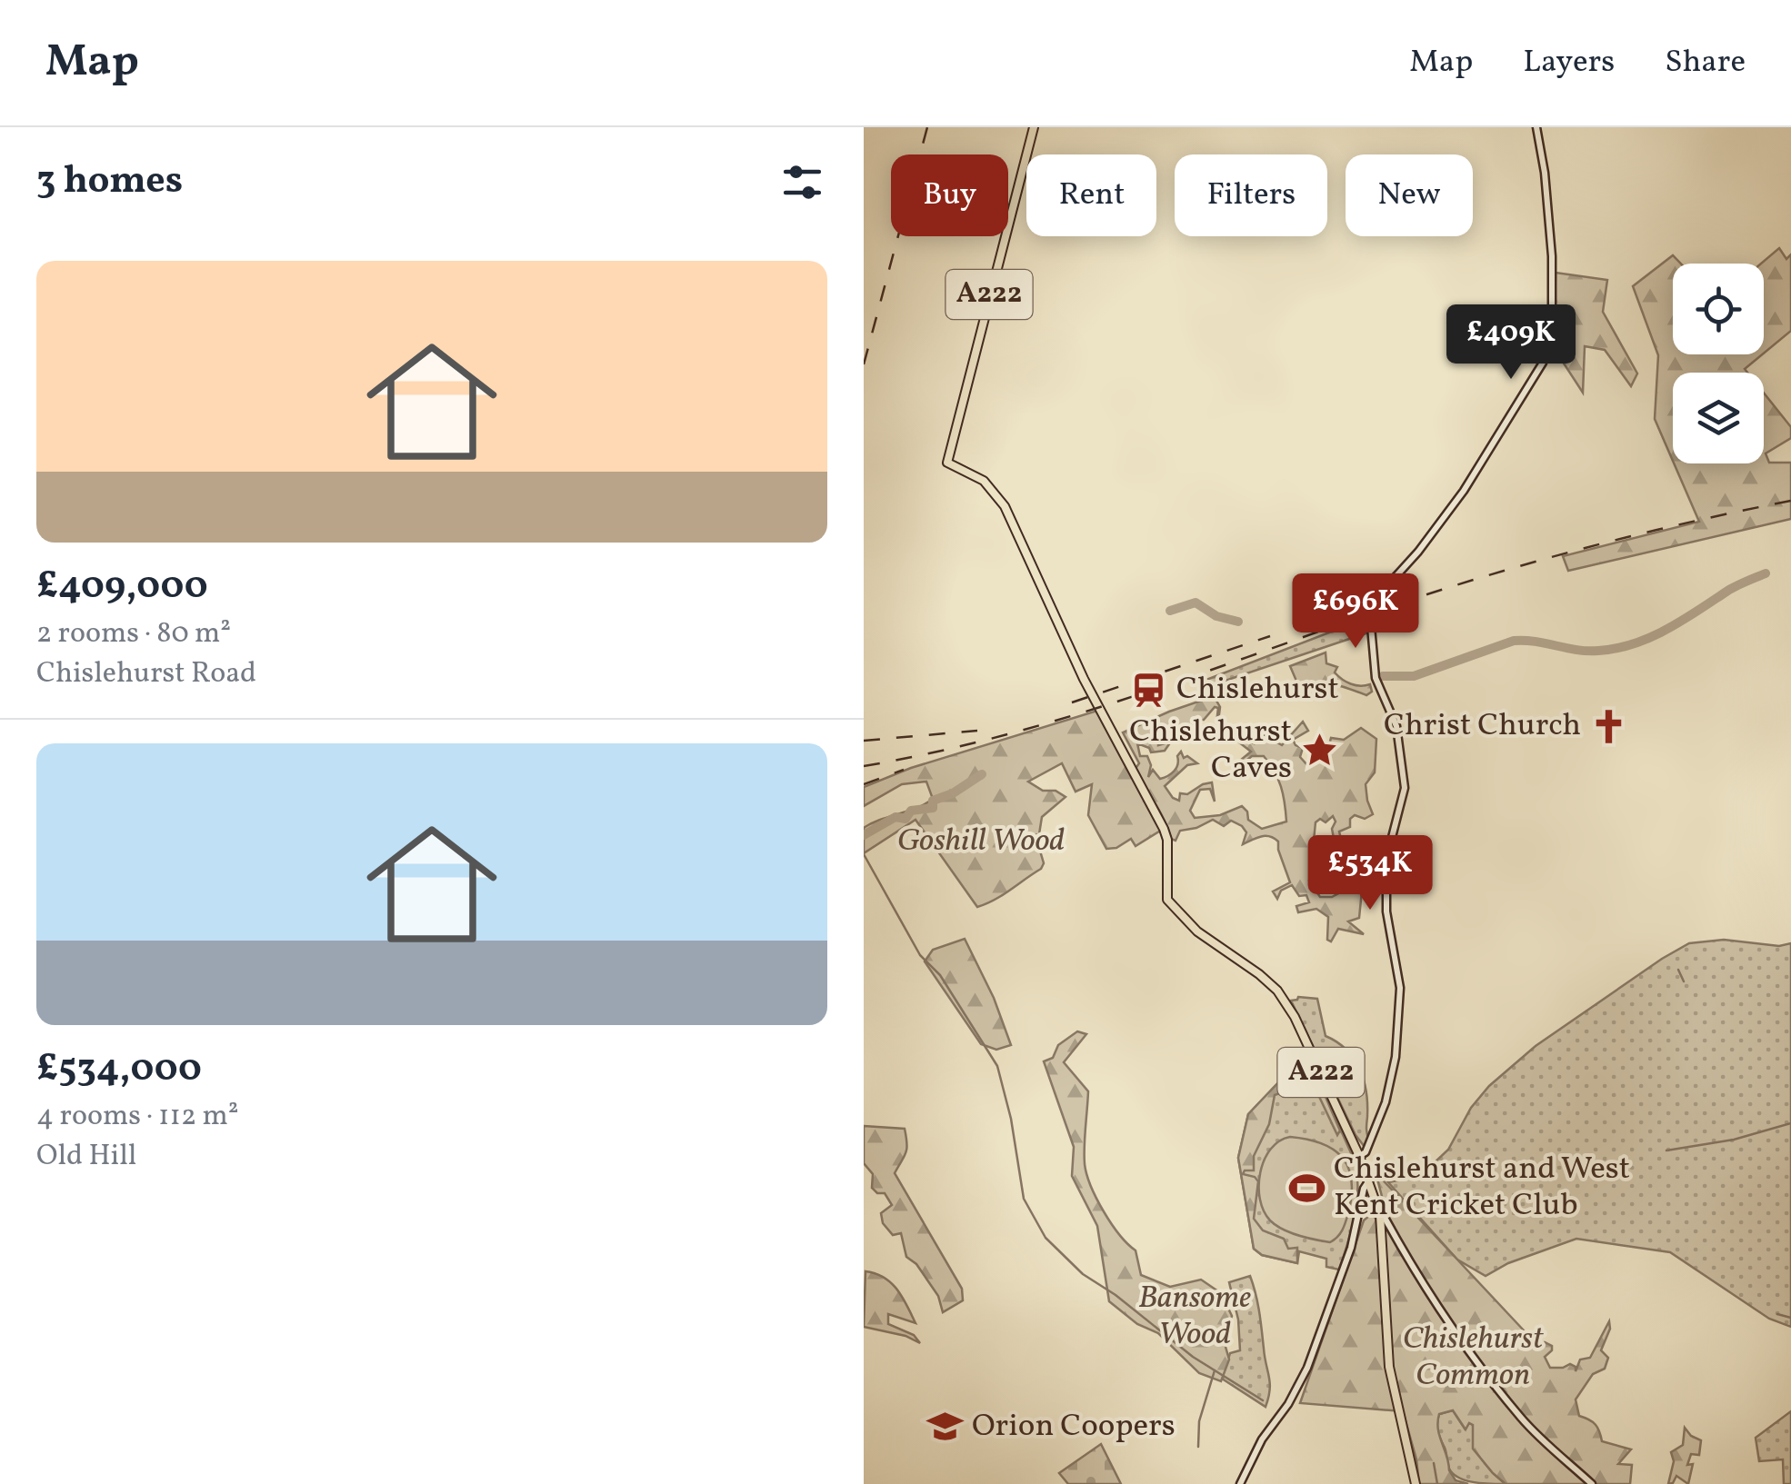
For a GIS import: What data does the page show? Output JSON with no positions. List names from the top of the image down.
{
  "streets": {
    "main road": ["A222"]
  },
  "parks": ["Goshill Wood", "Bansome Wood", "Chislehurst Common"],
  "places": {
    "station": ["Chislehurst"],
    "church": ["Christ Church"],
    "place": ["Chislehurst Caves"],
    "sports": ["Chislehurst and West Kent Cricket Club"],
    "school or university": ["Orion Coopers"]
  },
  "page": {
    "header": "Map",
    "nav": ["Map", "Layers", "Share"],
    "heading": "3 homes",
    "chip": [
      "Buy",
      "Rent",
      "Filters",
      "New"
    ],
    "list": [
      {
        "name": "£409,000",
        "note": "2 rooms · 80 m² · Chislehurst Road"
      },
      {
        "name": "£534,000",
        "note": "4 rooms · 112 m² · Old Hill"
      }
    ],
    "price": ["£409K", "£696K", "£534K"]
  }
}
